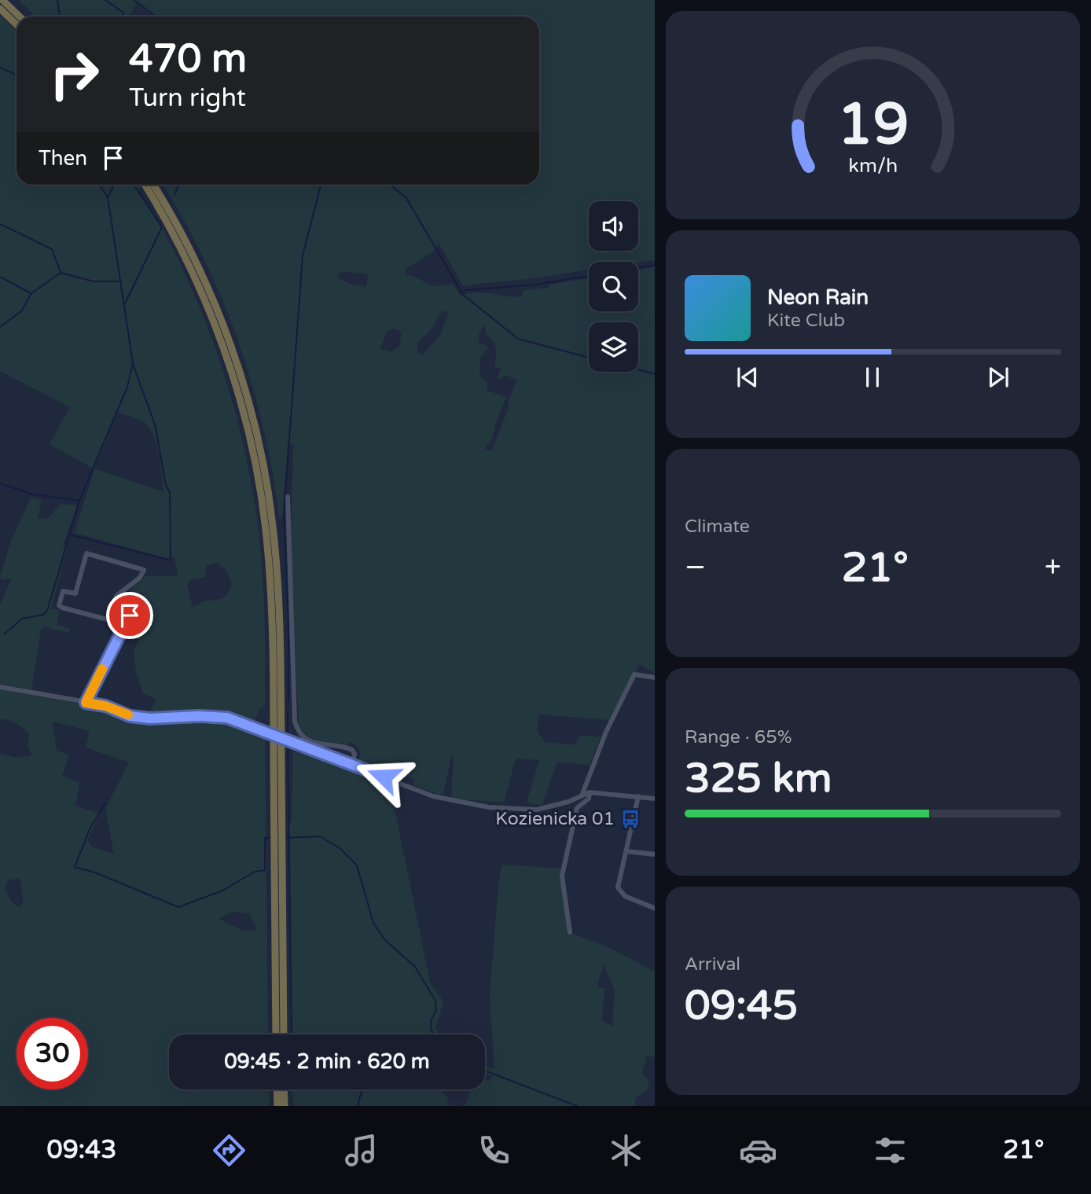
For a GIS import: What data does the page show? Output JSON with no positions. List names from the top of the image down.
{
  "places": {
    "bus stop": ["Kozienicka 01"]
  },
  "page": {
    "turn": ["470 m", "Turn right"],
    "then": "Then",
    "song": ["Neon Rain", "Kite Club"],
    "tile": [
      "Climate",
      ["Range · 65%", "325 km"],
      ["Arrival", "09:45"]
    ],
    "heat": ["−", "21°", "+"],
    "limit": "30",
    "trip": "09:45 · 2 min · 620 m",
    "tabs": ["09:43", "21°"],
    "gauge": ["19", "km/h"]
  }
}
